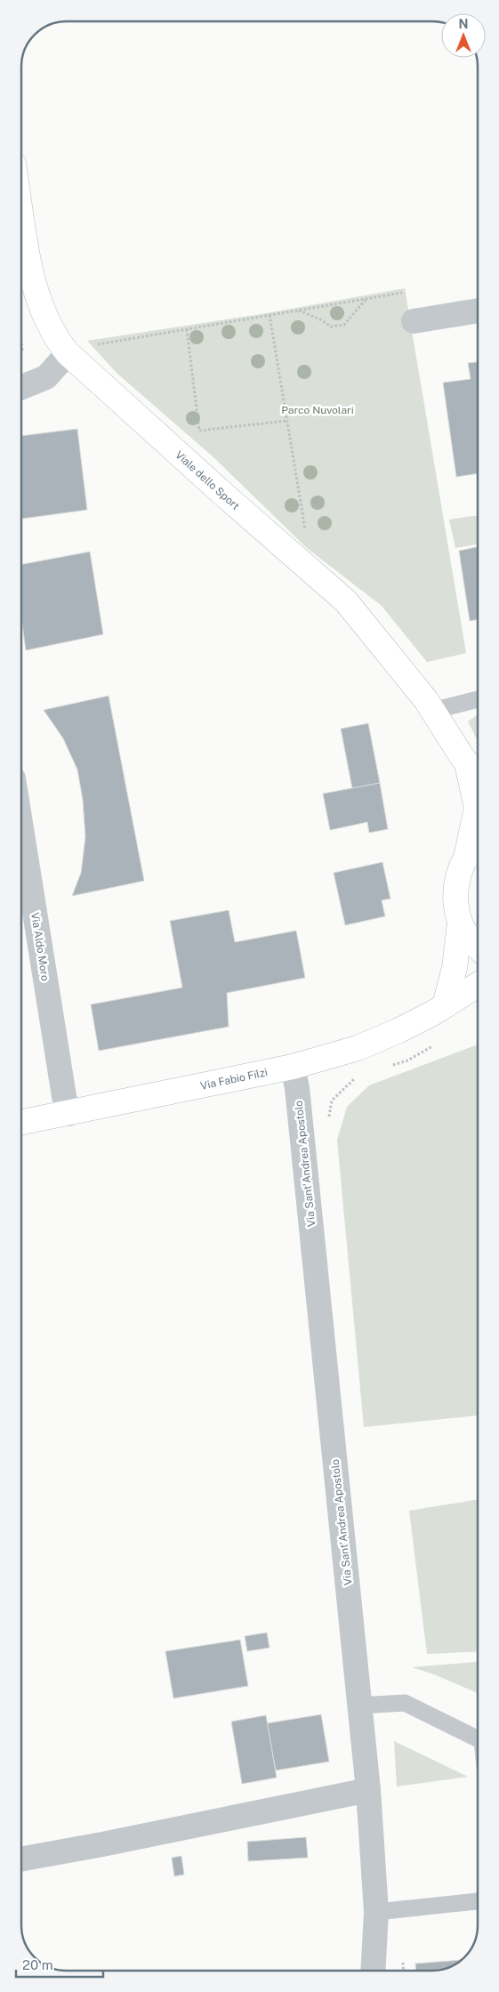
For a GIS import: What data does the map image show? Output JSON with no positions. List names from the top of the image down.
{
  "streets": {
    "street": [
      "Viale dello Sport",
      "Via Aldo Moro",
      "Via Fabio Filzi",
      "Via Sant'Andrea Apostolo"
    ]
  },
  "crossings": [
    ["Via Aldo Moro", "Via Fabio Filzi"],
    ["Via Fabio Filzi", "Via Sant'Andrea Apostolo"]
  ],
  "parks": ["Parco Nuvolari"],
  "scale_bar": "20 m",
  "north": "top"
}
